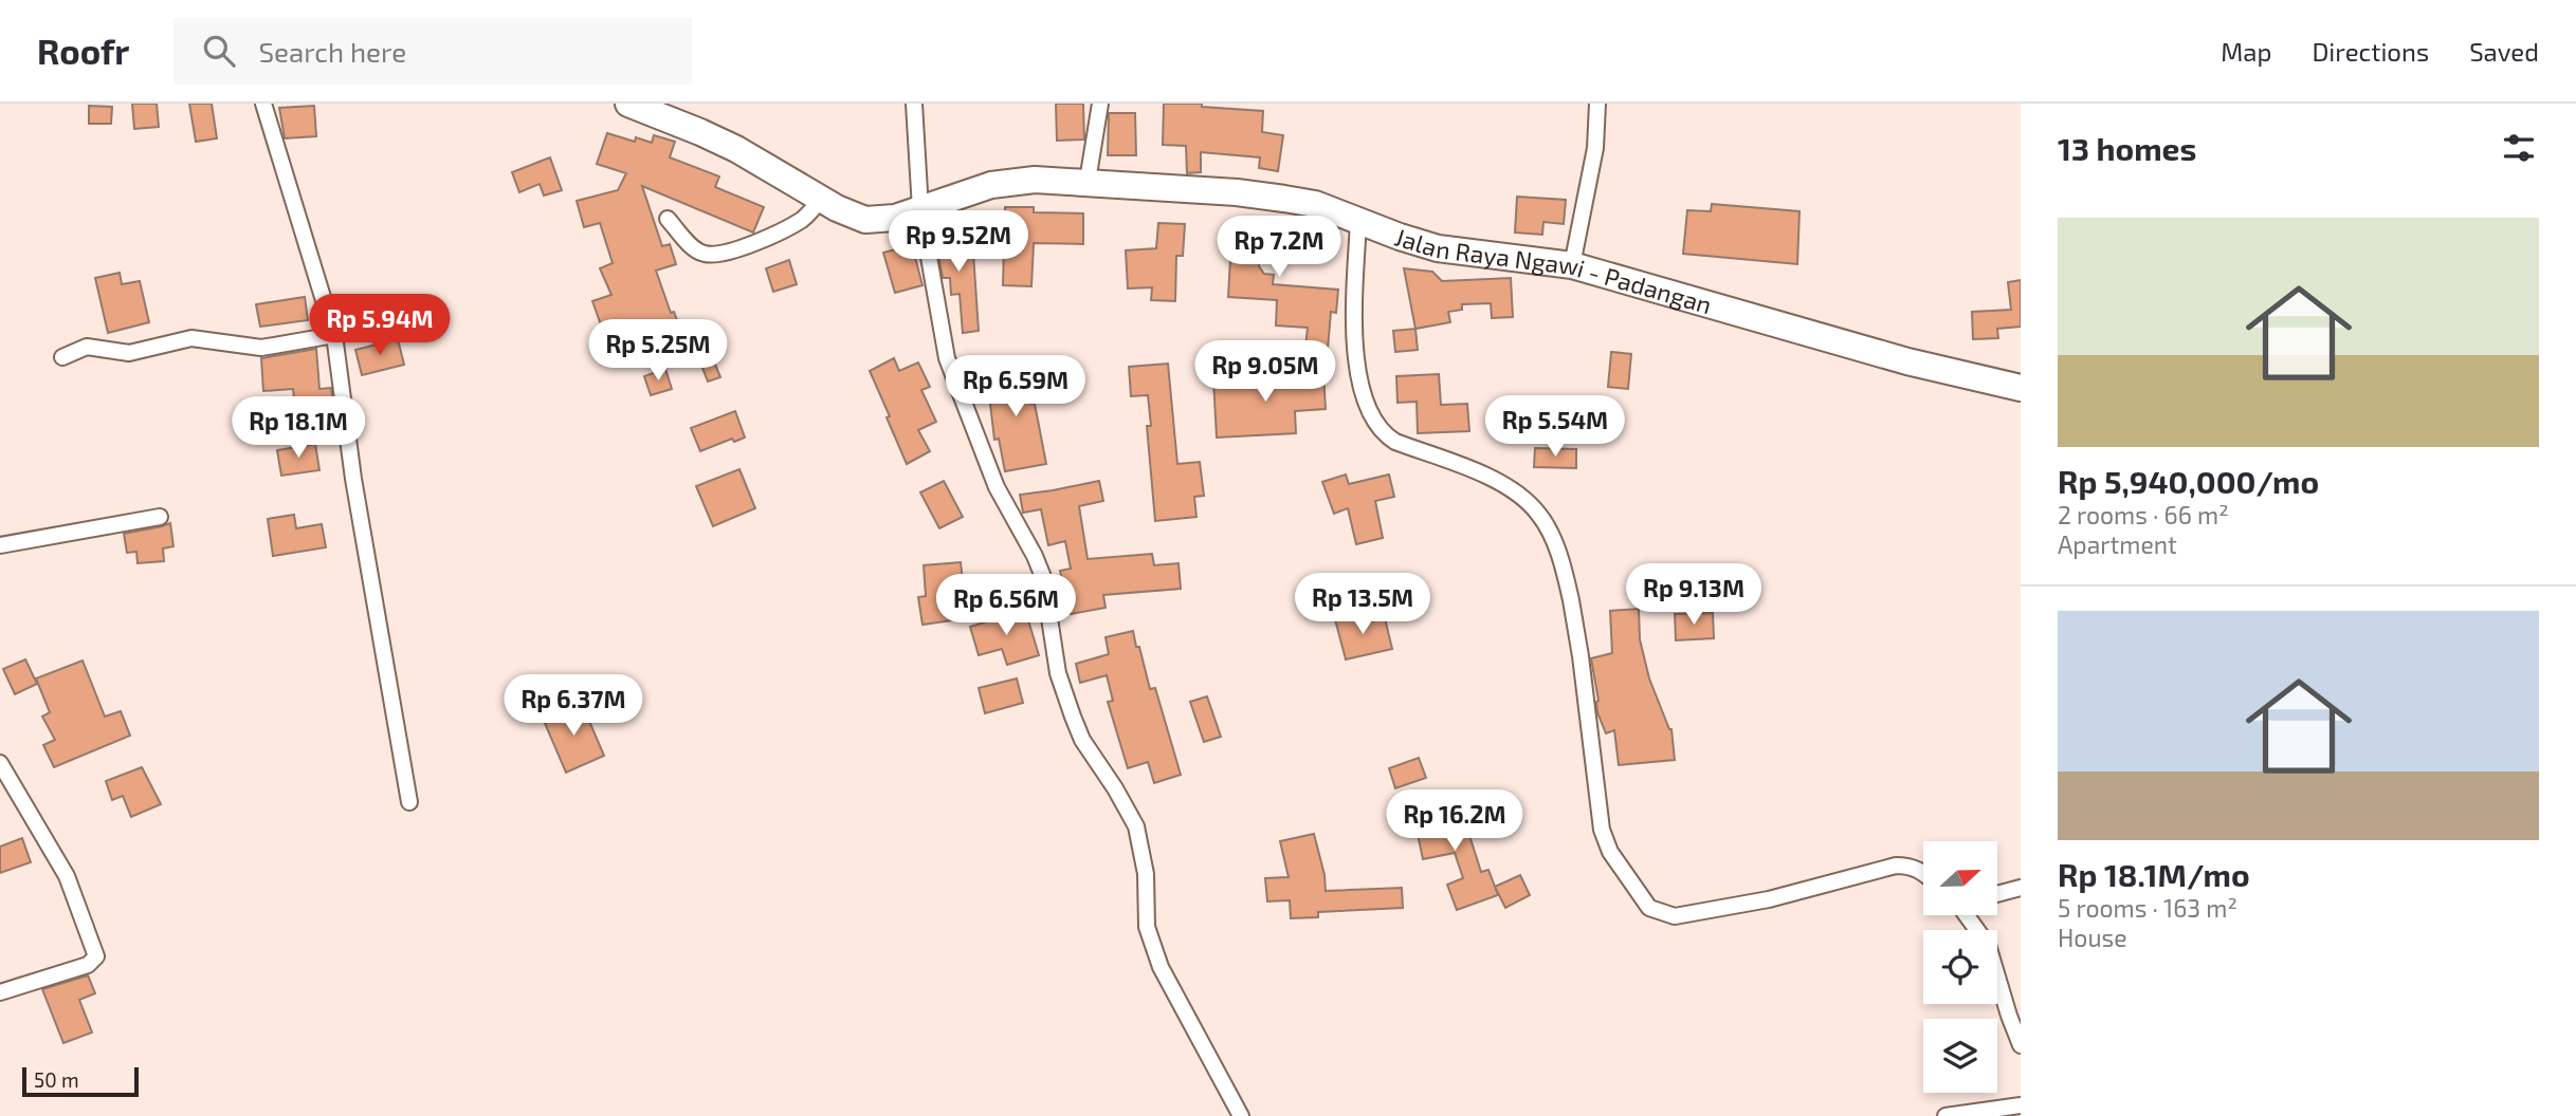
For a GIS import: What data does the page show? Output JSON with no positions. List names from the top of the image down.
{
  "streets": {
    "highway": ["Jalan Raya Ngawi - Padangan"]
  },
  "scale_bar": "50 m",
  "north": "right",
  "page": {
    "header": "Roofr",
    "search": "Search here",
    "nav": ["Map", "Directions", "Saved"],
    "heading": "13 homes",
    "list": [
      {
        "name": "Rp 5,940,000/mo",
        "note": "2 rooms · 66 m² · Apartment"
      },
      {
        "name": "Rp 18.1M/mo",
        "note": "5 rooms · 163 m² · House"
      }
    ],
    "price": [
      "Rp 9.52M",
      "Rp 7.2M",
      "Rp 5.94M",
      "Rp 5.25M",
      "Rp 9.05M",
      "Rp 6.59M",
      "Rp 5.54M",
      "Rp 18.1M",
      "Rp 9.13M",
      "Rp 13.5M",
      "Rp 6.56M",
      "Rp 6.37M",
      "Rp 16.2M"
    ],
    "scale": "50 m"
  }
}
